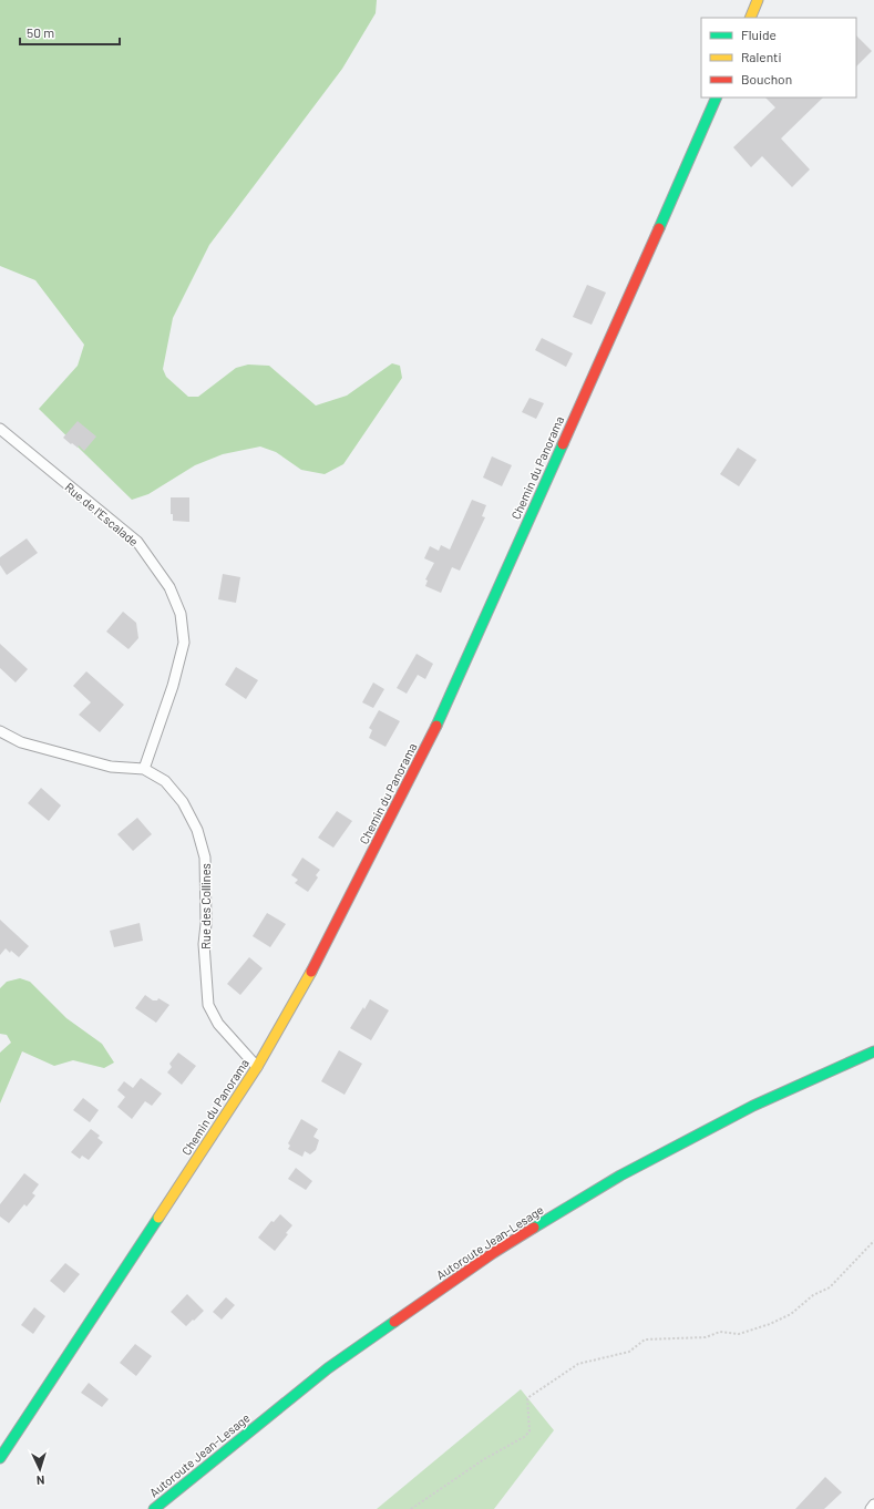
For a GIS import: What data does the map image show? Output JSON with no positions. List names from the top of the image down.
{
  "streets": {
    "main road": ["Chemin du Panorama", "Autoroute Jean-Lesage"],
    "street": ["Rue de l'Escalade", "Rue des Collines"]
  },
  "crossings": [
    ["Chemin du Panorama", "Rue des Collines"],
    ["Rue de l'Escalade", "Rue des Collines"]
  ],
  "legend": ["Fluide", "Ralenti", "Bouchon"],
  "scale_bar": "50 m",
  "north": "bottom"
}
